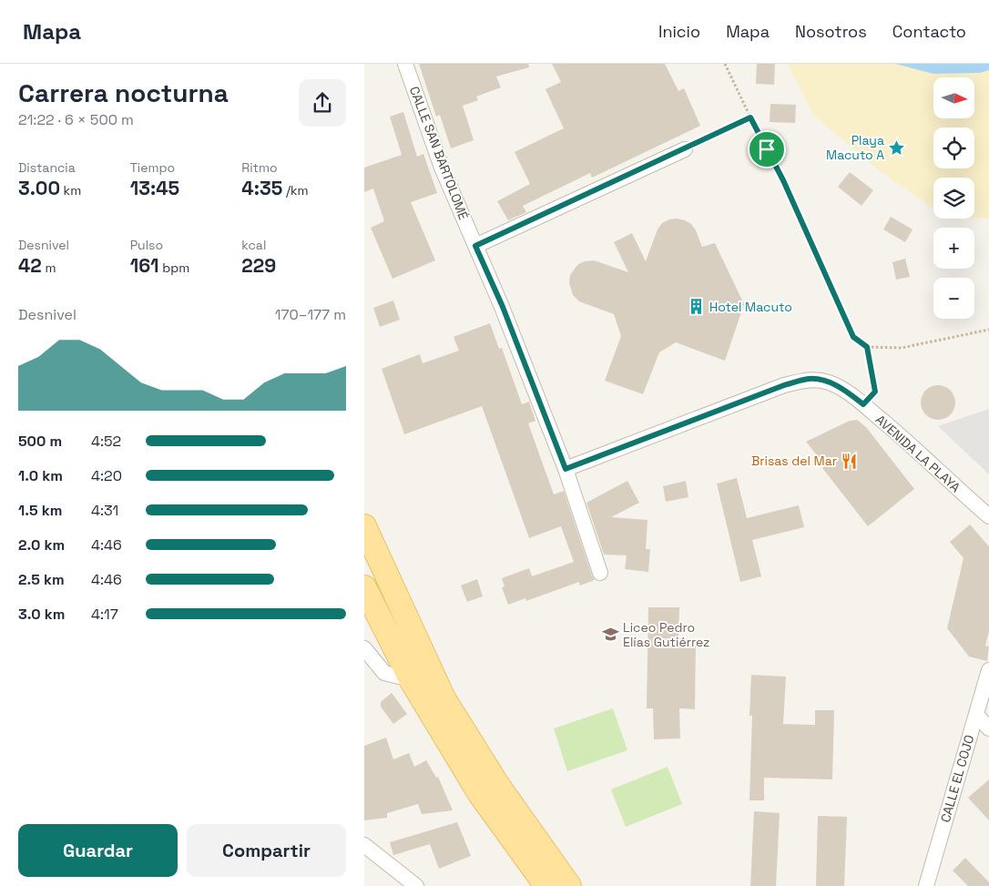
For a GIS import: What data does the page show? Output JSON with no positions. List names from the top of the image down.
{
  "streets": {
    "street": ["CALLE SAN BARTOLOMÉ", "AVENIDA LA PLAYA", "CALLE EL COJO"]
  },
  "crossings": [
    ["CALLE SAN BARTOLOMÉ", "AVENIDA LA PLAYA"]
  ],
  "places": {
    "place": ["Playa Macuto A"],
    "building": ["Hotel Macuto"],
    "restaurant": ["Brisas del Mar"],
    "school or university": ["Liceo Pedro Elías Gutiérrez"]
  },
  "north": "right",
  "page": {
    "header": "Mapa",
    "nav": [
      "Inicio",
      "Mapa",
      "Nosotros",
      "Contacto"
    ],
    "heading": ["Carrera nocturna", "21:22 · 6 × 500 m"],
    "map_buttons": ["+", "−"],
    "stats": [
      ["Distancia", "3.00 km"],
      ["Tiempo", "13:45"],
      ["Ritmo", "4:35 /km"],
      ["Desnivel", "42 m"],
      ["Pulso", "161 bpm"],
      ["kcal", "229"]
    ],
    "chart": ["Desnivel", "170–177 m"],
    "list": [
      {
        "name": "500 m",
        "note": "4:52"
      },
      {
        "name": "1.0 km",
        "note": "4:20"
      },
      {
        "name": "1.5 km",
        "note": "4:31"
      },
      {
        "name": "2.0 km",
        "note": "4:46"
      },
      {
        "name": "2.5 km",
        "note": "4:46"
      },
      {
        "name": "3.0 km",
        "note": "4:17"
      }
    ],
    "buttons": ["Guardar", "Compartir"]
  }
}
